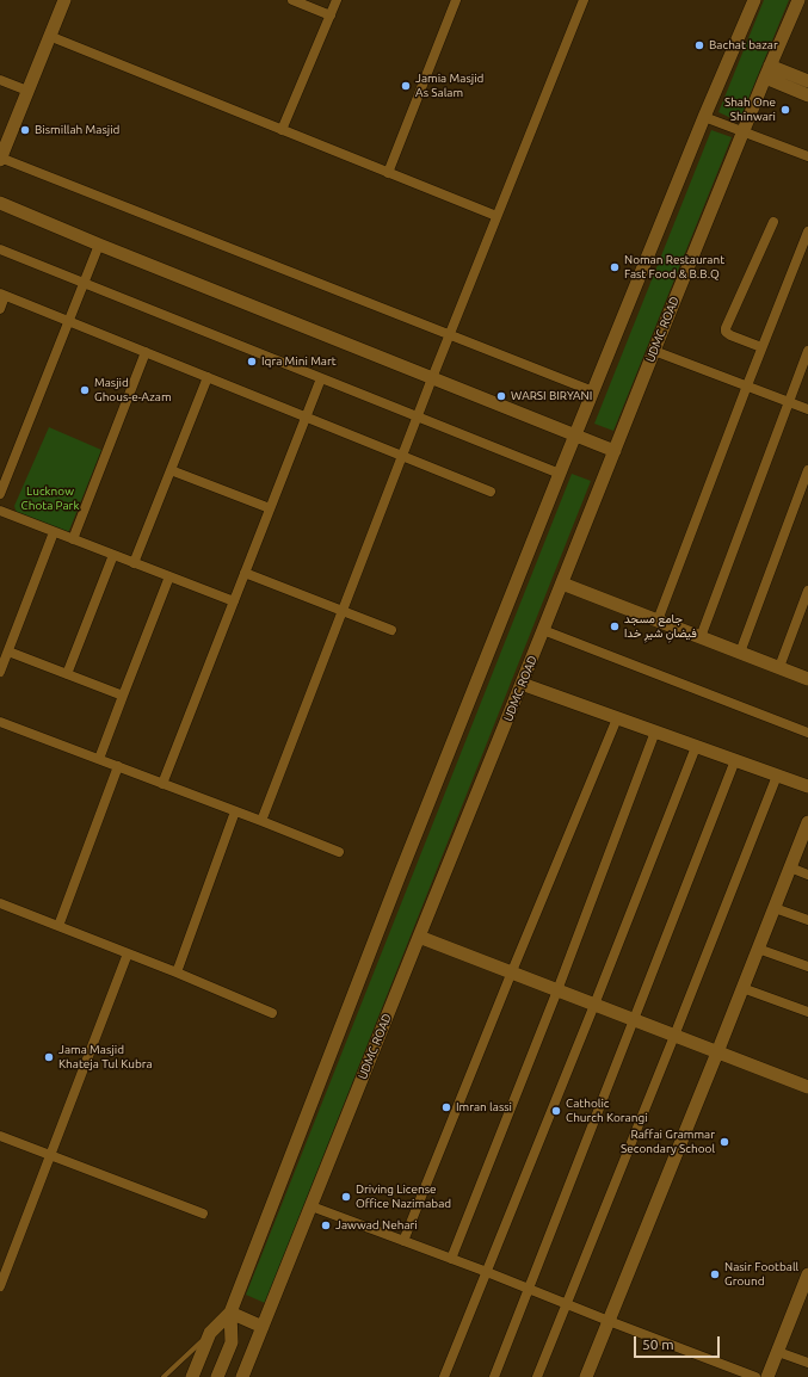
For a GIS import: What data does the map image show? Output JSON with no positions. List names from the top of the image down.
{
  "streets": {
    "main road": ["UDMC ROAD"]
  },
  "parks": ["Lucknow Chota Park"],
  "places": [
    "Bachat bazar",
    "Jamia Masjid As Salam",
    "Shah One Shinwari",
    "Bismillah Masjid",
    "Noman Restaurant Fast Food & B.B.Q",
    "Iqra Mini Mart",
    "Masjid Ghous-e-Azam",
    "WARSI BIRYANI",
    "جامع مسجد فیضانِ شیرِ خدا",
    "Jama Masjid Khateja Tul Kubra",
    "Imran lassi",
    "Catholic Church Korangi",
    "Raffai Grammar Secondary School",
    "Driving License Office Nazimabad",
    "Jawwad Nehari",
    "Nasir Football Ground"
  ],
  "scale_bar": "50 m"
}
